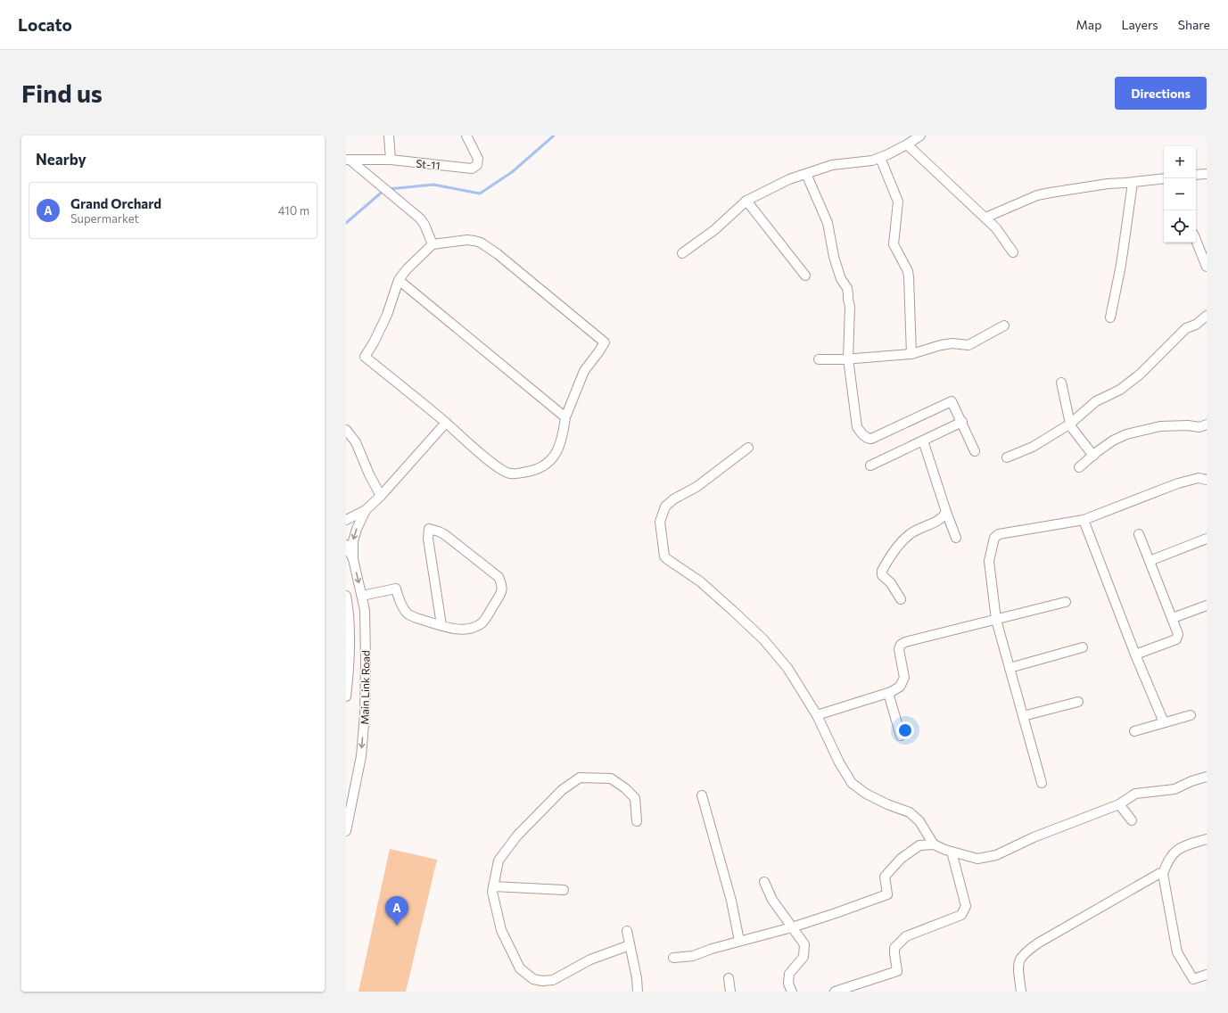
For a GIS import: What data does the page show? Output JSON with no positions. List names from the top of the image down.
{
  "streets": {
    "street": ["St-11", "Main Link Road"]
  },
  "page": {
    "header": "Locato",
    "nav": ["Map", "Layers", "Share"],
    "buttons": "Directions",
    "title": "Find us",
    "heading": "Nearby",
    "map_buttons": ["+", "−"],
    "list": [
      {
        "mark": "A",
        "name": "Grand Orchard",
        "note": "Supermarket",
        "value": "410 m"
      }
    ],
    "pins": "A"
  }
}
